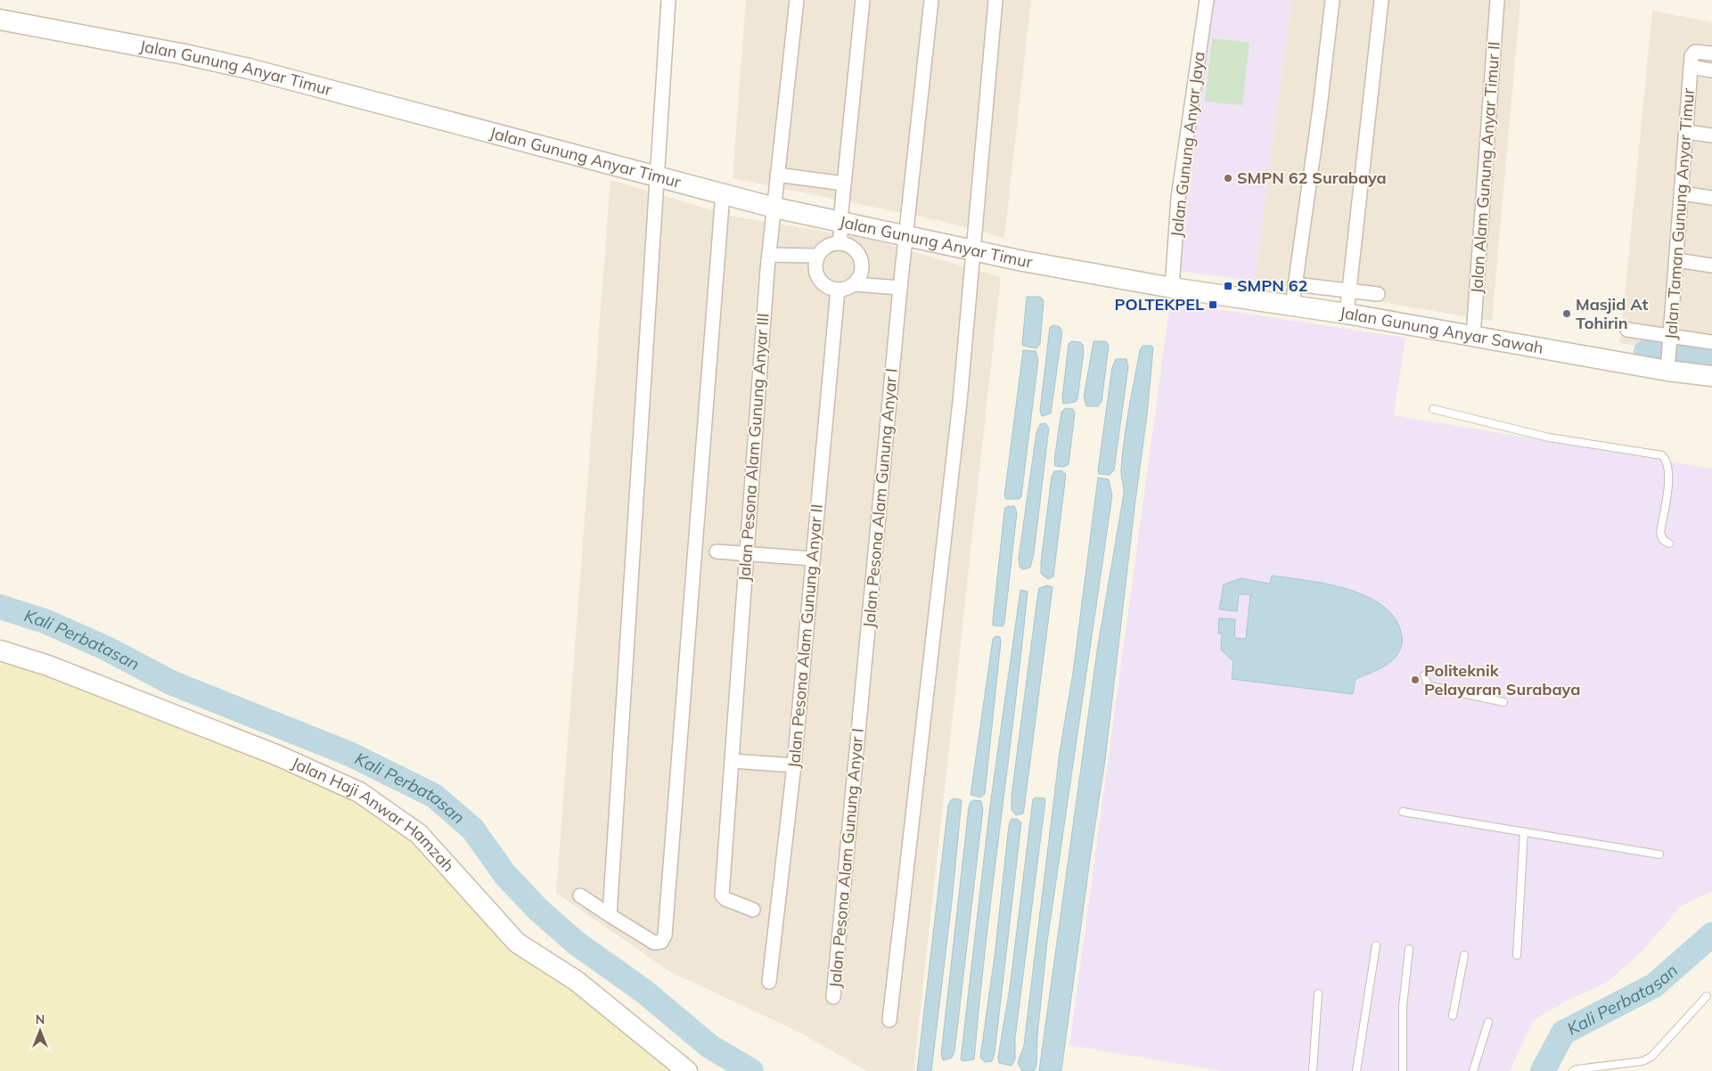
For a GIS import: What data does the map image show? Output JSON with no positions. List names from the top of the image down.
{
  "streets": {
    "street": [
      "Jalan Gunung Anyar Timur",
      "Jalan Gunung Anyar Jaya",
      "Jalan Alam Gunung Anyar Timur II",
      "Jalan Taman Gunung Anyar Timur",
      "Jalan Gunung Anyar Sawah",
      "Jalan Pesona Alam Gunung Anyar III",
      "Jalan Pesona Alam Gunung Anyar I",
      "Jalan Pesona Alam Gunung Anyar II",
      "Jalan Haji Anwar Hamzah"
    ]
  },
  "crossings": [
    ["Jalan Gunung Anyar Timur", "Jalan Gunung Anyar Jaya"],
    ["Jalan Gunung Anyar Timur", "Jalan Gunung Anyar Sawah"],
    ["Jalan Gunung Anyar Timur", "Jalan Pesona Alam Gunung Anyar III"],
    ["Jalan Gunung Anyar Timur", "Jalan Pesona Alam Gunung Anyar I"],
    ["Jalan Gunung Anyar Jaya", "Jalan Gunung Anyar Sawah"],
    ["Jalan Alam Gunung Anyar Timur II", "Jalan Gunung Anyar Sawah"],
    ["Jalan Taman Gunung Anyar Timur", "Jalan Gunung Anyar Sawah"]
  ],
  "water": ["Kali Perbatasan"],
  "places": {
    "other": ["SMPN 62 Surabaya", "Masjid At Tohirin", "Politeknik Pelayaran Surabaya"],
    "transit": ["SMPN 62", "POLTEKPEL"]
  },
  "north": "top"
}
